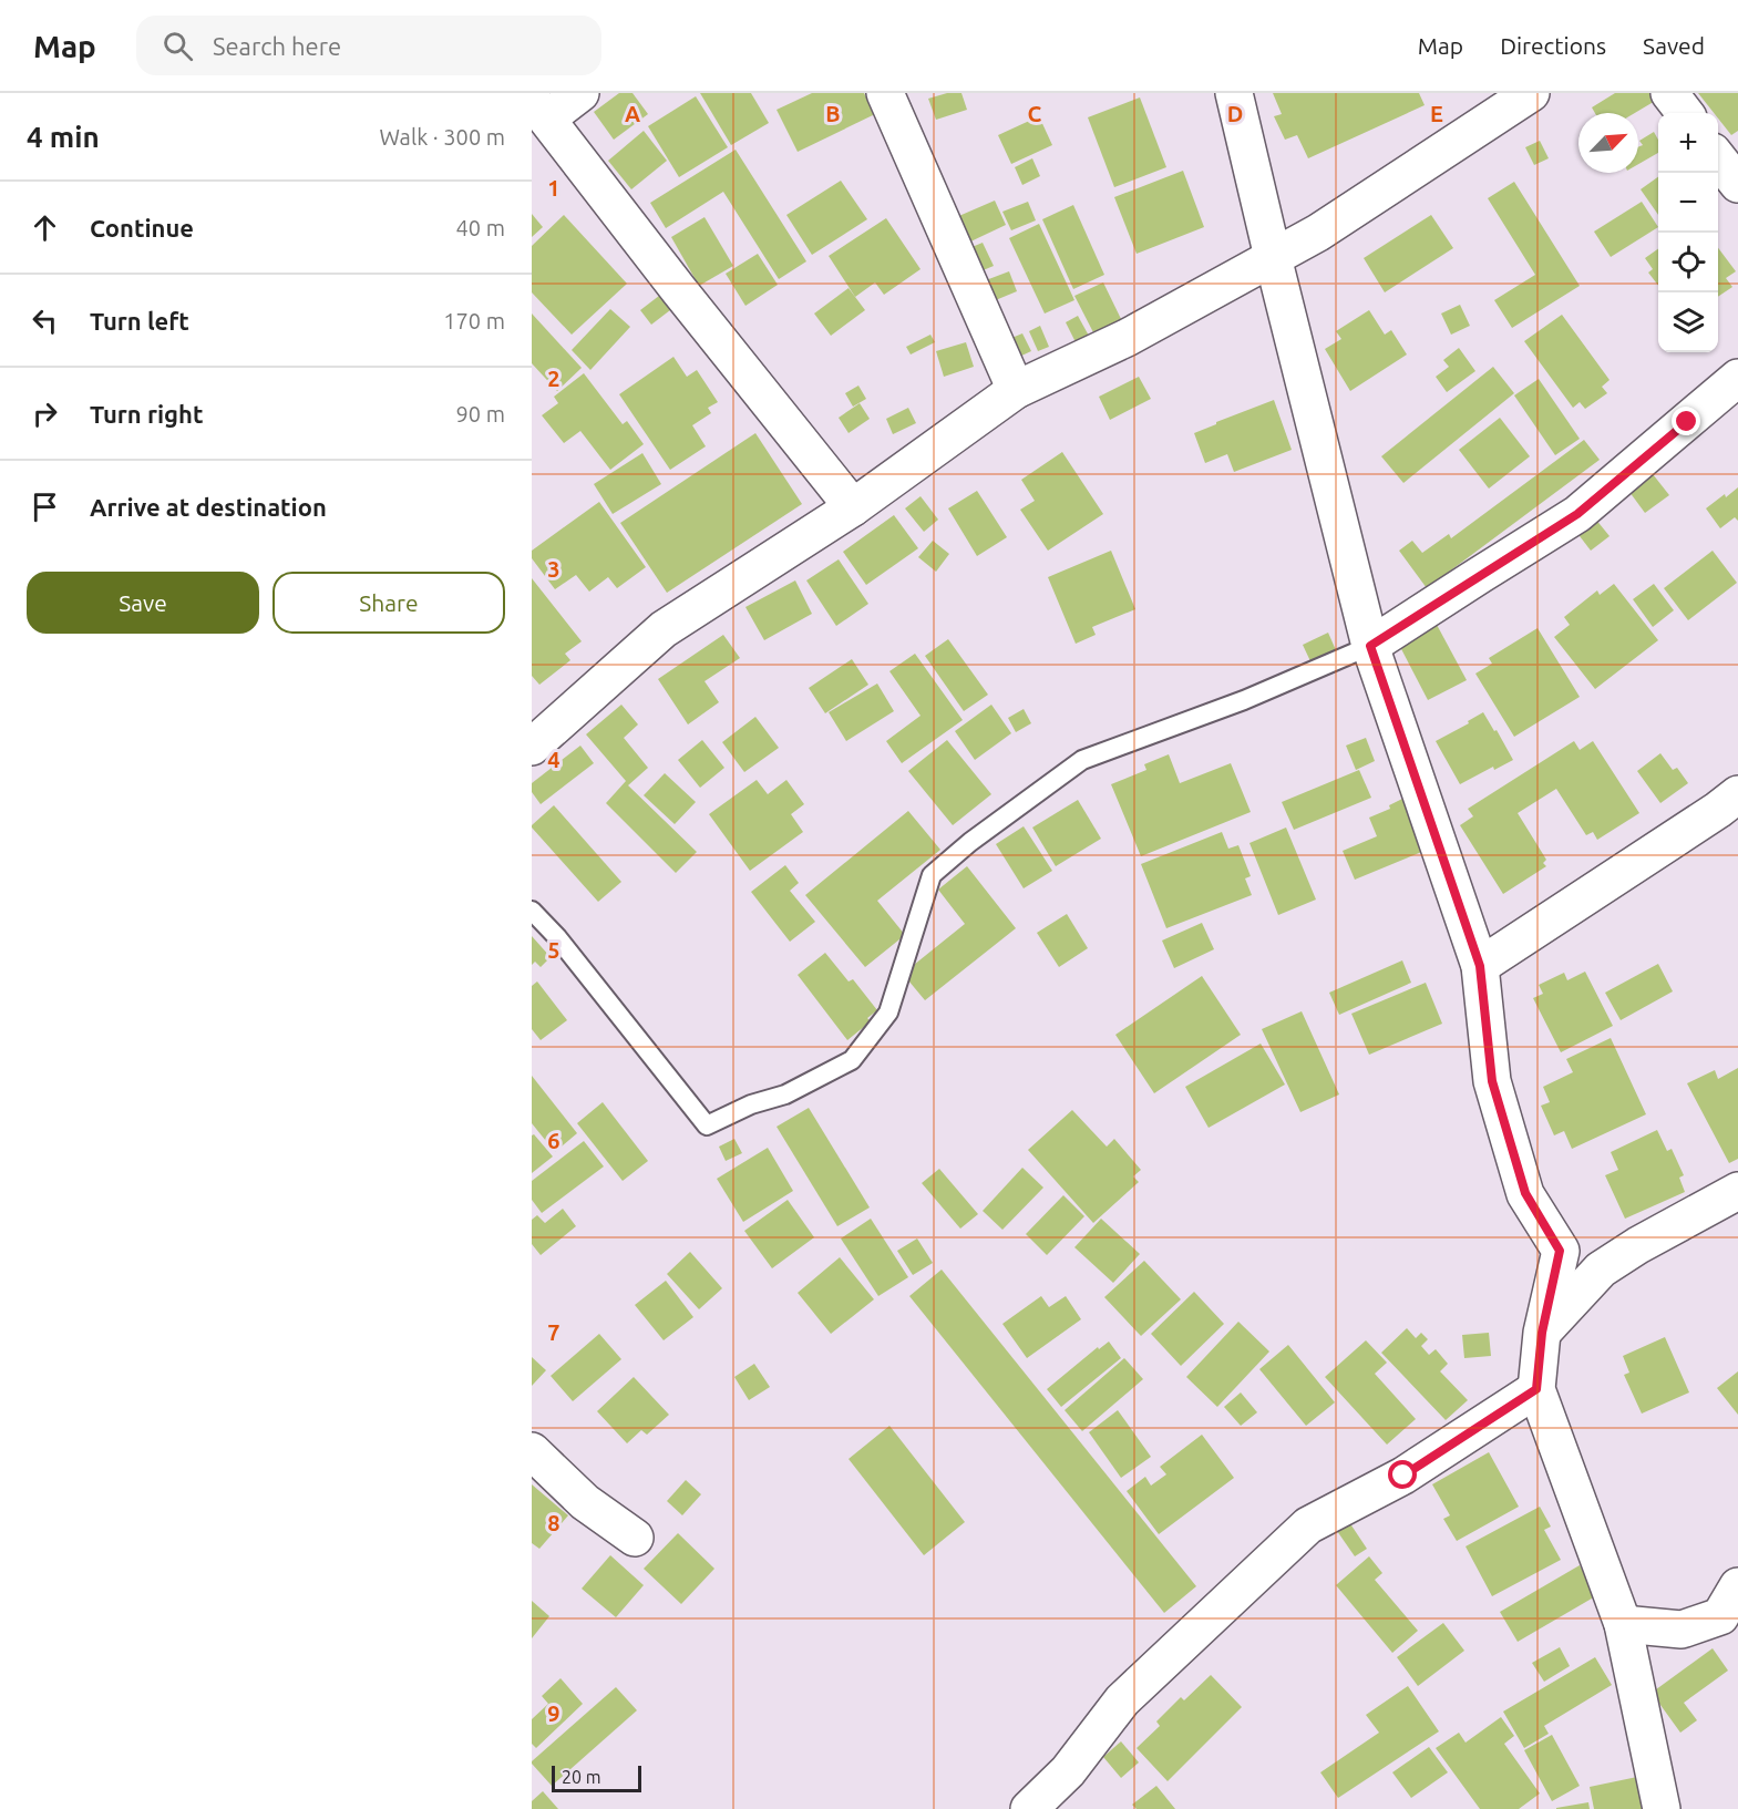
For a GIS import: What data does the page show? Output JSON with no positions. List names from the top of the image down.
{
  "scale_bar": "20 m",
  "north": "top right",
  "page": {
    "header": "Map",
    "search": "Search here",
    "nav": ["Map", "Directions", "Saved"],
    "heading": ["4 min", "Walk · 300 m"],
    "map_buttons": ["+", "−"],
    "list": [
      ["Continue", "40 m"],
      ["Turn left", "170 m"],
      ["Turn right", "90 m"],
      "Arrive at destination"
    ],
    "buttons": ["Save", "Share"],
    "scale": "20 m"
  },
  "grid": {
    "columns": [
      "A",
      "B",
      "C",
      "D",
      "E"
    ],
    "rows": [
      "1",
      "2",
      "3",
      "4",
      "5",
      "6",
      "7",
      "8",
      "9"
    ]
  }
}
